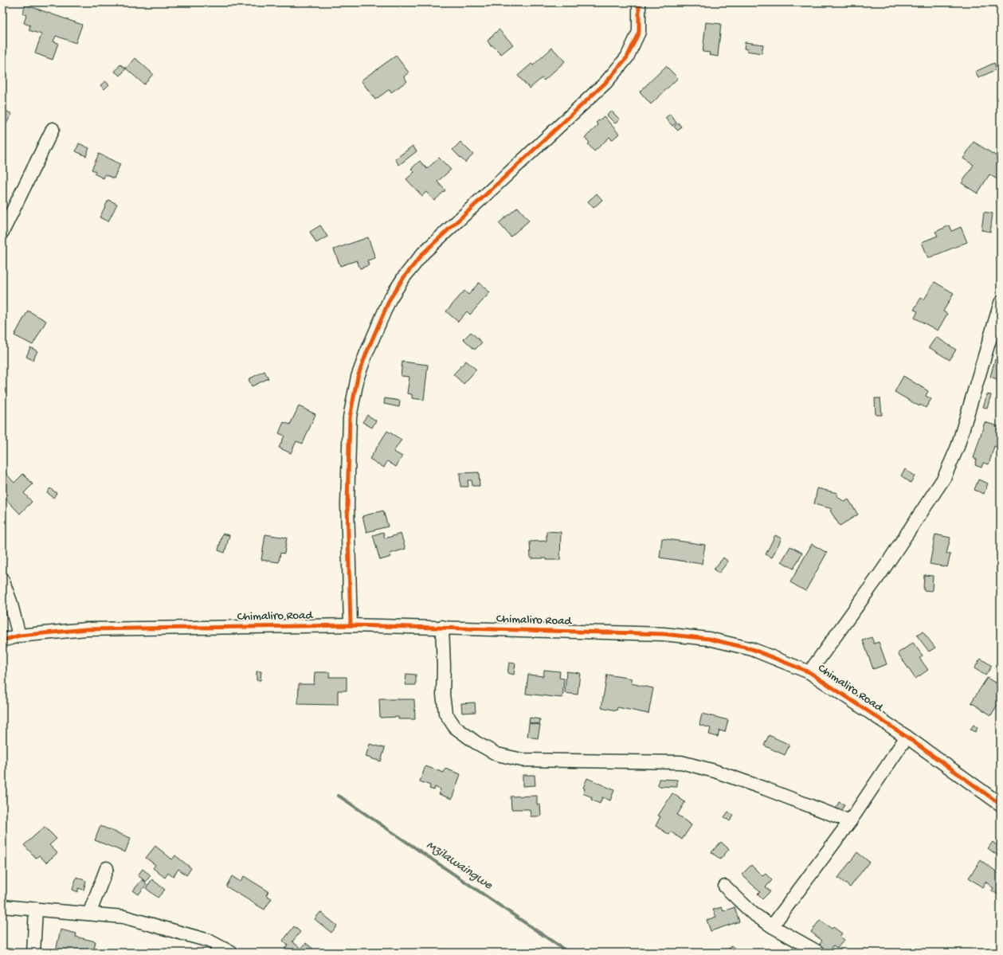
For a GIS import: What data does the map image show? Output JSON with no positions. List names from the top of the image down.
{
  "streets": {
    "street": ["Chimaliro Road"]
  },
  "water": ["Mzilawaingwe"]
}
